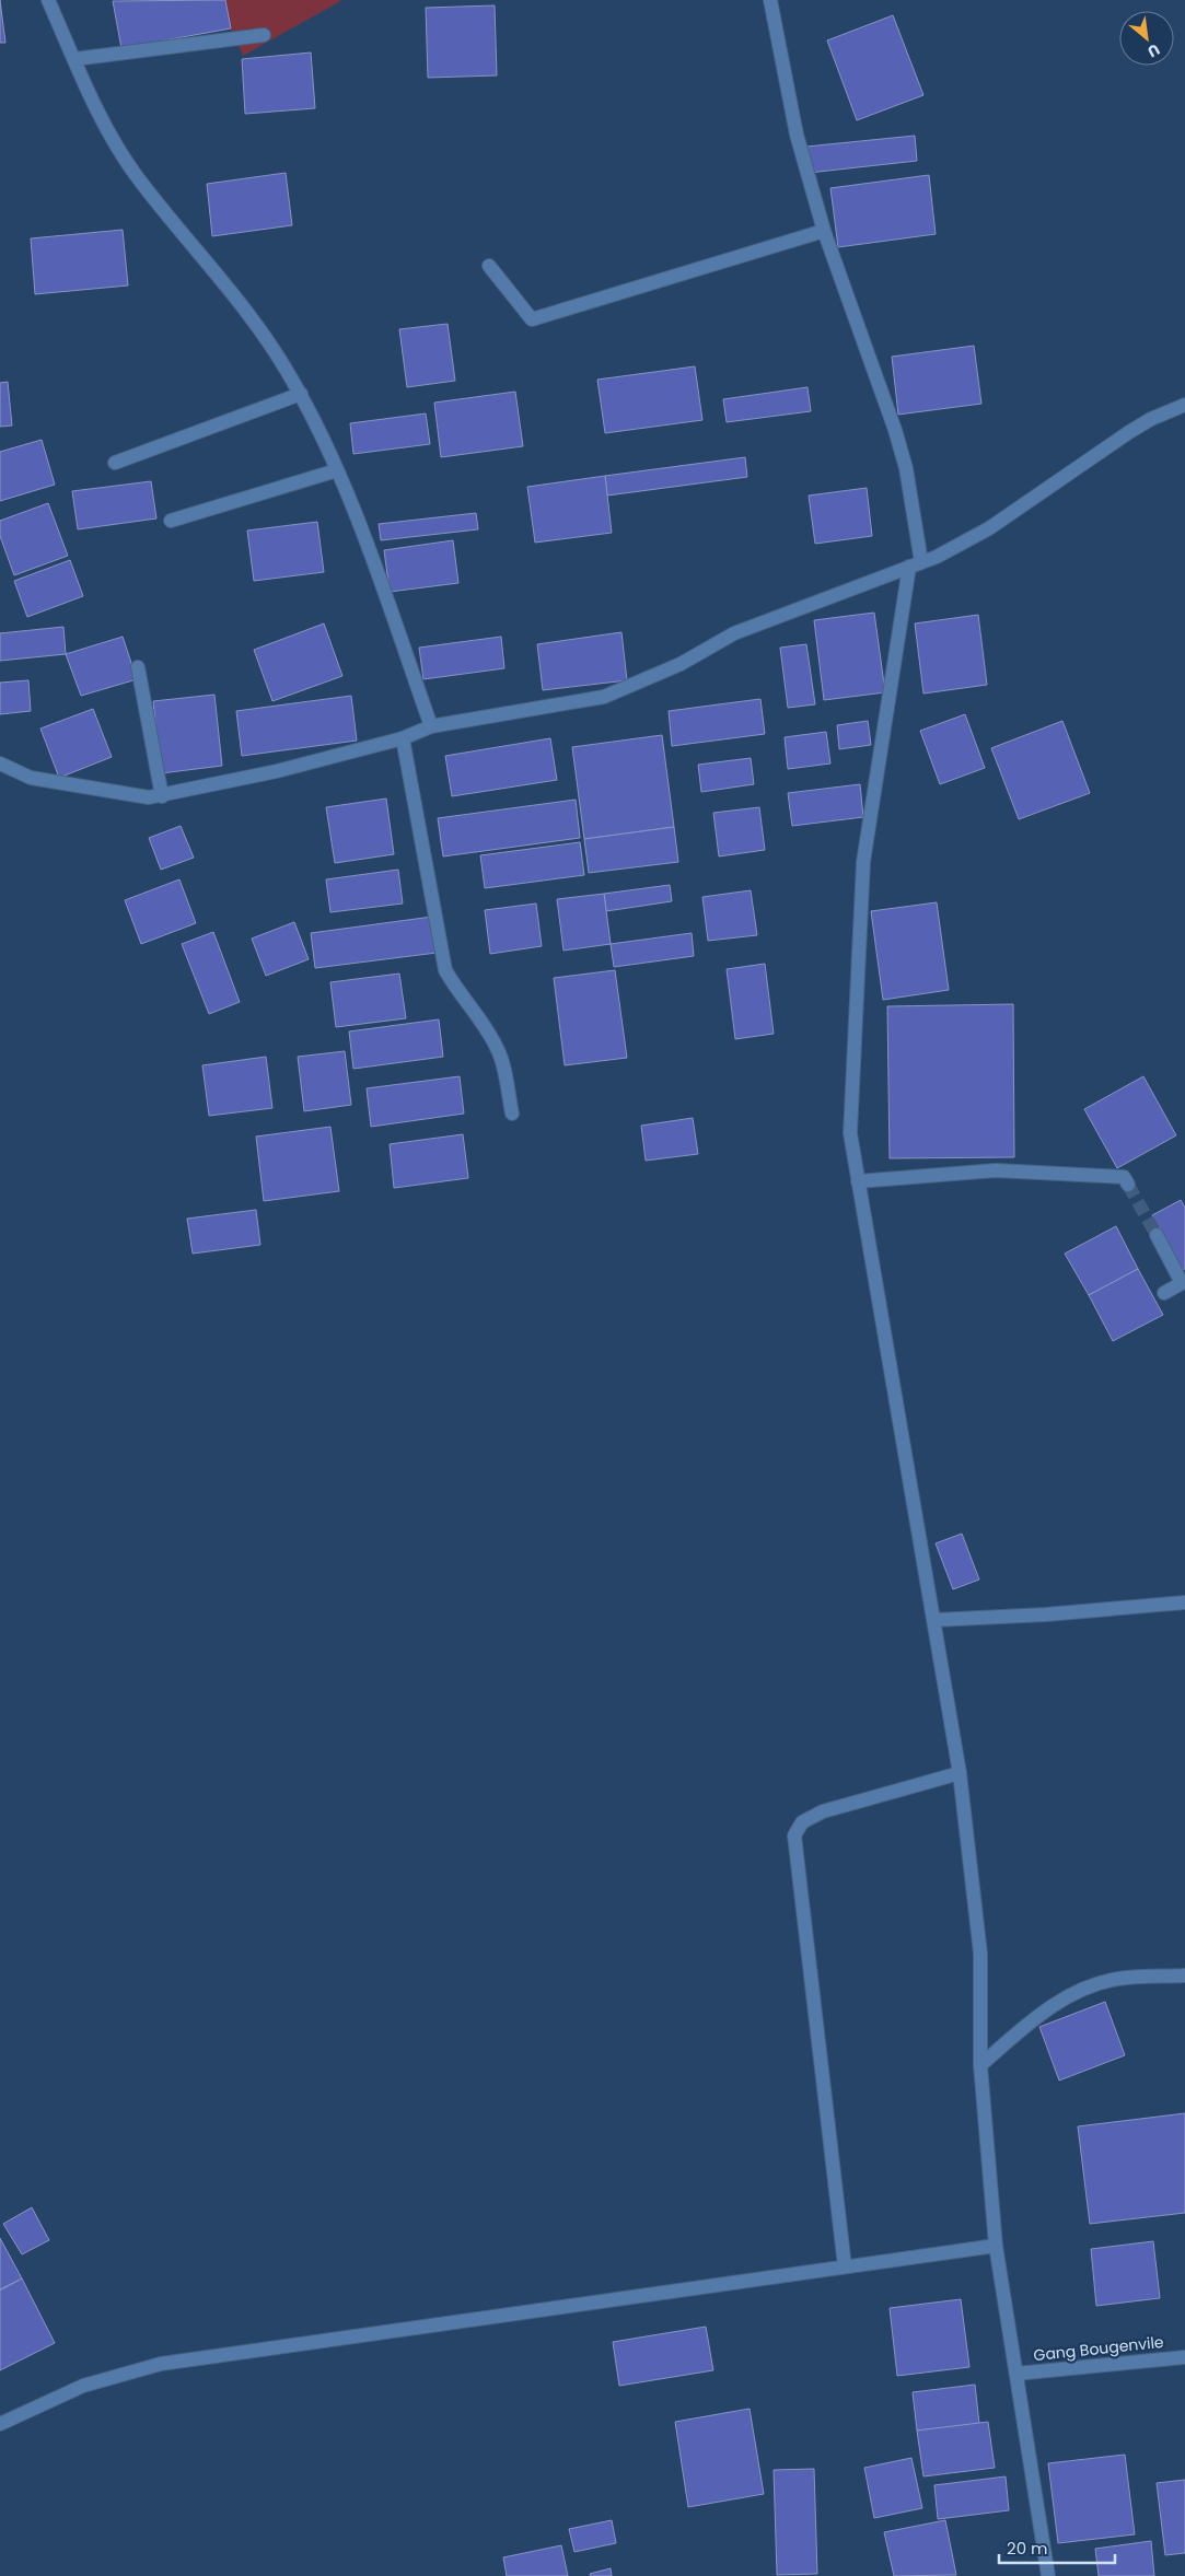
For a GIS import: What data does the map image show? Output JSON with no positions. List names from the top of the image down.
{
  "streets": {
    "street": ["Gang Bougenvile"]
  },
  "scale_bar": "20 m",
  "north": "bottom right"
}
